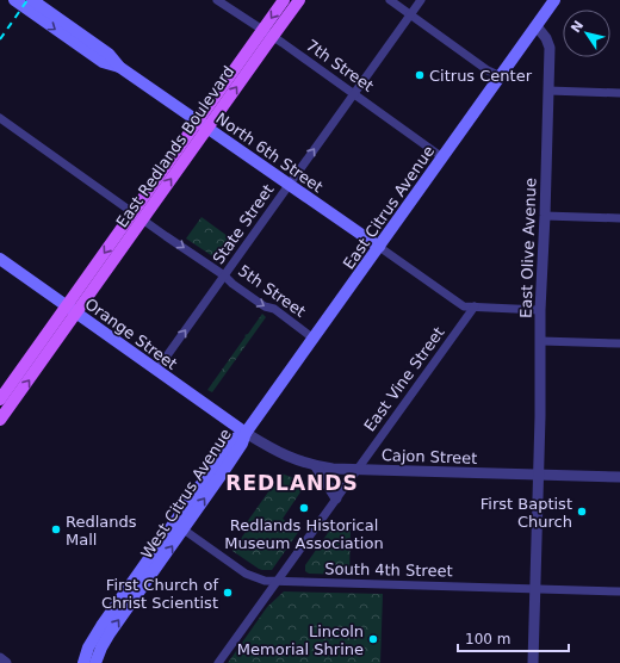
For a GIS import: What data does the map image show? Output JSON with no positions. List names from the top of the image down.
{
  "streets": {
    "main road": [
      "East Redlands Boulevard",
      "North 6th Street",
      "East Citrus Avenue",
      "Orange Street",
      "West Citrus Avenue"
    ],
    "street": [
      "7th Street",
      "State Street",
      "East Olive Avenue",
      "5th Street",
      "East Vine Street",
      "Cajon Street",
      "South 4th Street"
    ]
  },
  "crossings": [
    ["7th Street", "East Redlands Boulevard"],
    ["7th Street", "East Citrus Avenue"],
    ["7th Street", "State Street"],
    ["East Redlands Boulevard", "North 6th Street"],
    ["East Redlands Boulevard", "5th Street"],
    ["East Redlands Boulevard", "Orange Street"],
    ["North 6th Street", "East Citrus Avenue"],
    ["North 6th Street", "State Street"],
    ["East Citrus Avenue", "East Olive Avenue"],
    ["East Citrus Avenue", "5th Street"],
    ["East Citrus Avenue", "Orange Street"],
    ["East Citrus Avenue", "Cajon Street"],
    ["East Citrus Avenue", "West Citrus Avenue"],
    ["State Street", "5th Street"],
    ["State Street", "Orange Street"],
    ["East Olive Avenue", "Cajon Street"],
    ["East Olive Avenue", "South 4th Street"],
    ["Orange Street", "Cajon Street"],
    ["Orange Street", "West Citrus Avenue"],
    ["East Vine Street", "Cajon Street"],
    ["East Vine Street", "South 4th Street"],
    ["Cajon Street", "West Citrus Avenue"],
    ["West Citrus Avenue", "South 4th Street"]
  ],
  "one_way": ["State Street", "5th Street"],
  "districts": ["REDLANDS"],
  "places": [
    "Citrus Center",
    "Redlands Historical Museum Association",
    "First Baptist Church",
    "Redlands Mall",
    "First Church of Christ Scientist",
    "Lincoln Memorial Shrine"
  ],
  "scale_bar": "100 m",
  "north": "top left"
}
